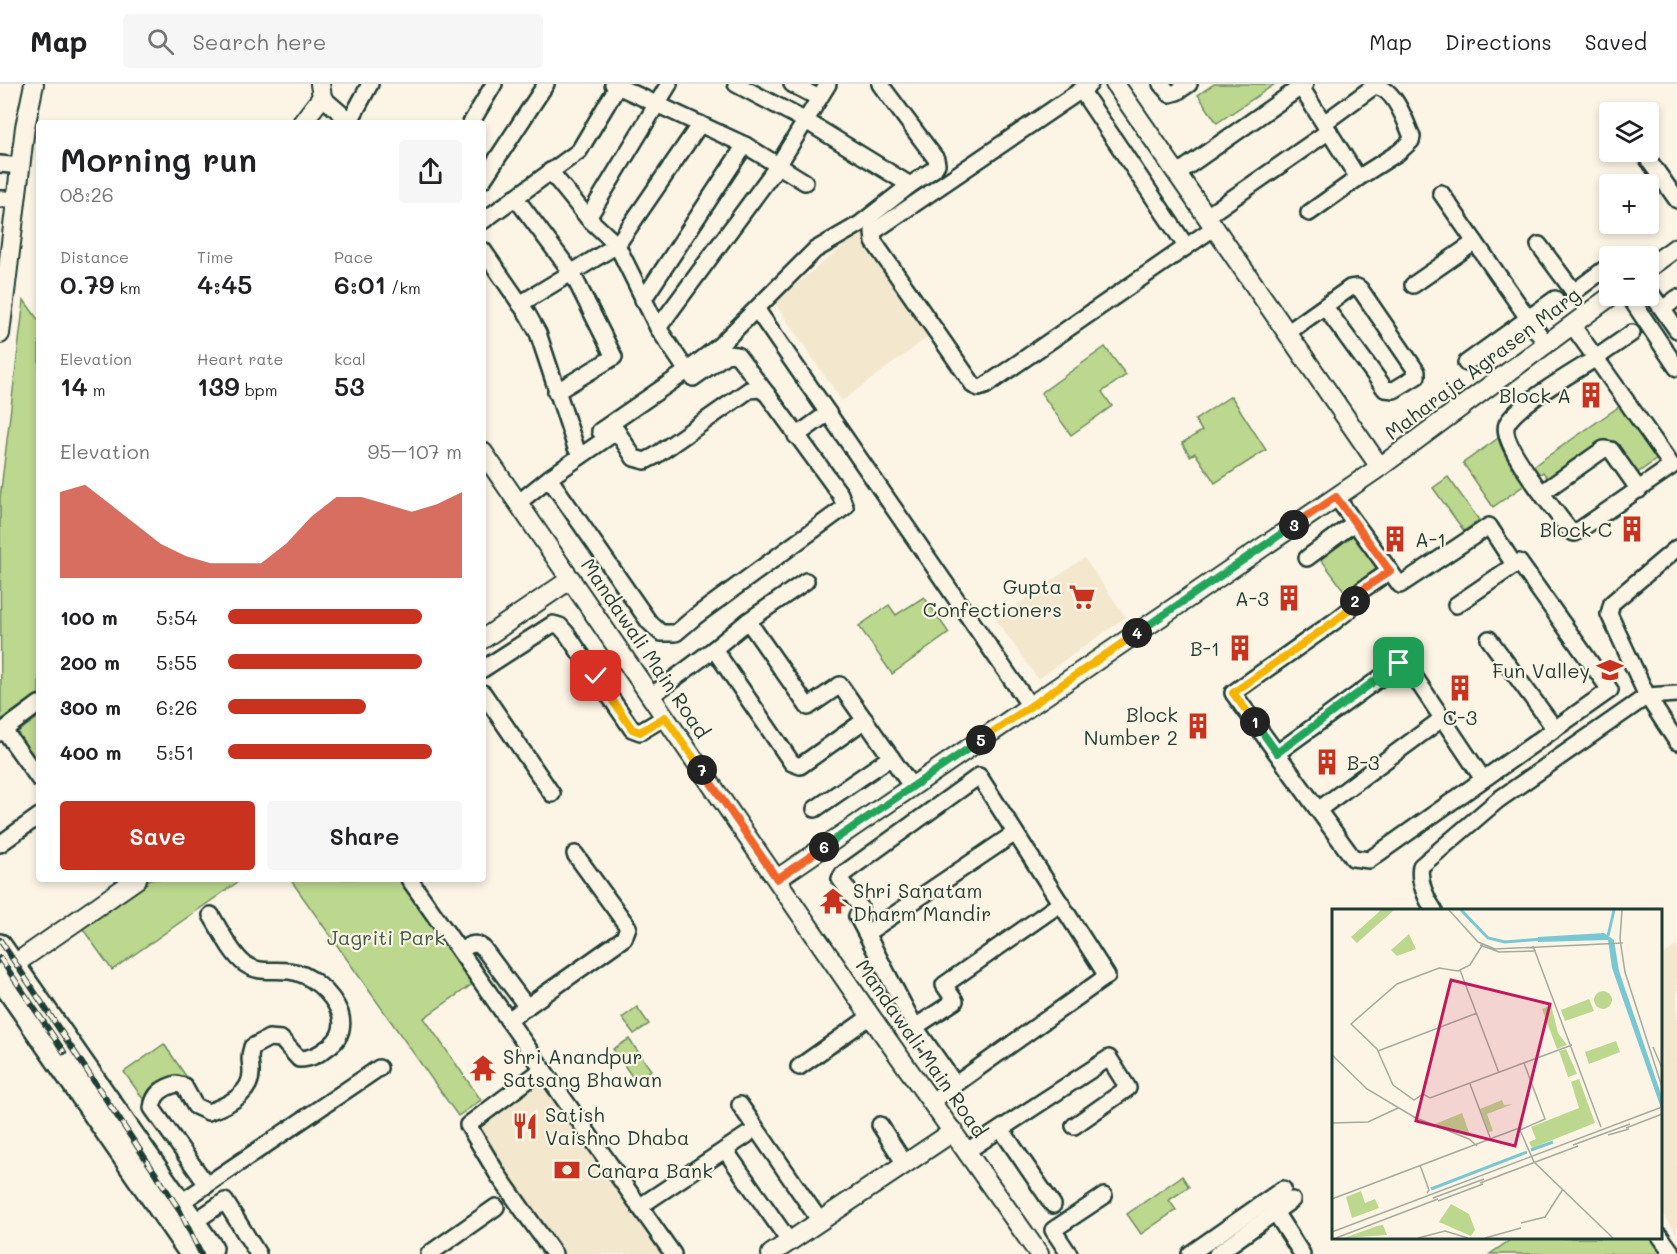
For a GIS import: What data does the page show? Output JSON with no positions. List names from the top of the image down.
{
  "streets": {
    "street": ["Maharaja Agrasen Marg", "Mandawali Main Road"]
  },
  "crossings": [
    ["Maharaja Agrasen Marg", "Mandawali Main Road"]
  ],
  "parks": ["Jagriti Park"],
  "places": {
    "building": [
      "Block A",
      "Block C",
      "A-1",
      "A-3",
      "B-1",
      "C-3",
      "Block Number 2",
      "B-3"
    ],
    "supermarket": ["Gupta Confectioners"],
    "school or university": ["Fun Valley"],
    "temple": ["Shri Sanatam Dharm Mandir", "Shri Anandpur Satsang Bhawan"],
    "restaurant": ["Satish Vaishno Dhaba"],
    "bank": ["Canara Bank"]
  },
  "page": {
    "header": "Map",
    "search": "Search here",
    "nav": ["Map", "Directions", "Saved"],
    "map_buttons": ["+", "−"],
    "heading": ["Morning run", "08:26"],
    "stats": [
      ["Distance", "0.79 km"],
      ["Time", "4:45"],
      ["Pace", "6:01 /km"],
      ["Elevation", "14 m"],
      ["Heart rate", "139 bpm"],
      ["kcal", "53"]
    ],
    "chart": ["Elevation", "95–107 m"],
    "pins": [
      "3",
      "2",
      "4",
      "1",
      "5",
      "7",
      "6"
    ],
    "list": [
      {
        "name": "100 m",
        "note": "5:54"
      },
      {
        "name": "200 m",
        "note": "5:55"
      },
      {
        "name": "300 m",
        "note": "6:26"
      },
      {
        "name": "400 m",
        "note": "5:51"
      }
    ],
    "buttons": ["Save", "Share"]
  }
}
